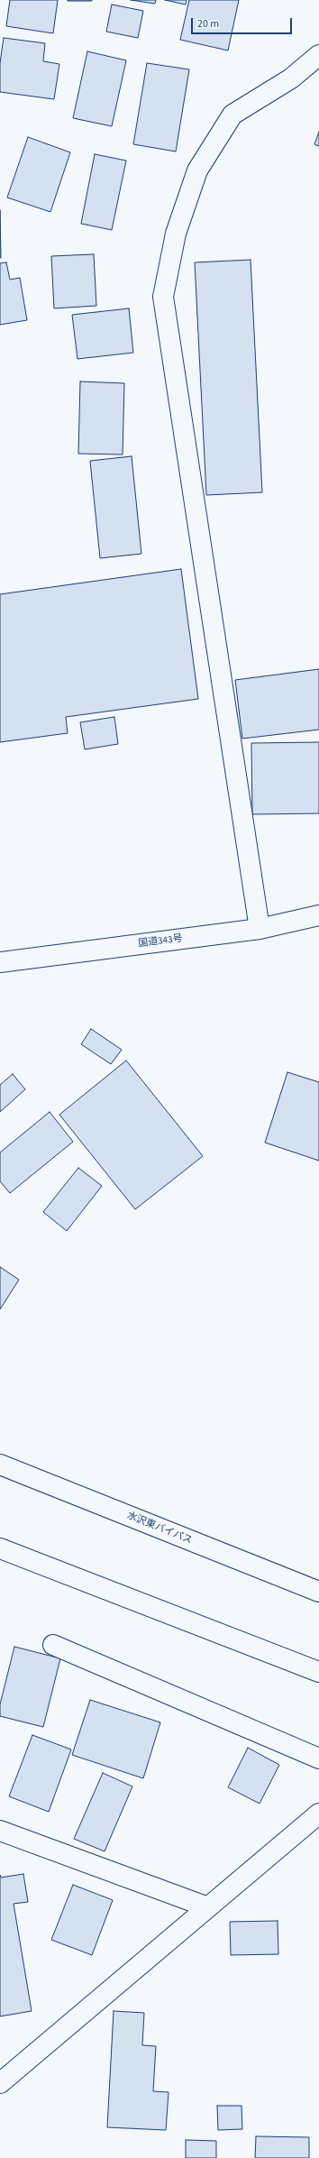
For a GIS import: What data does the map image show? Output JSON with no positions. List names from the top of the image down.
{
  "streets": {
    "main road": ["国道343号", "水沢東バイパス"]
  },
  "scale_bar": "20 m"
}
